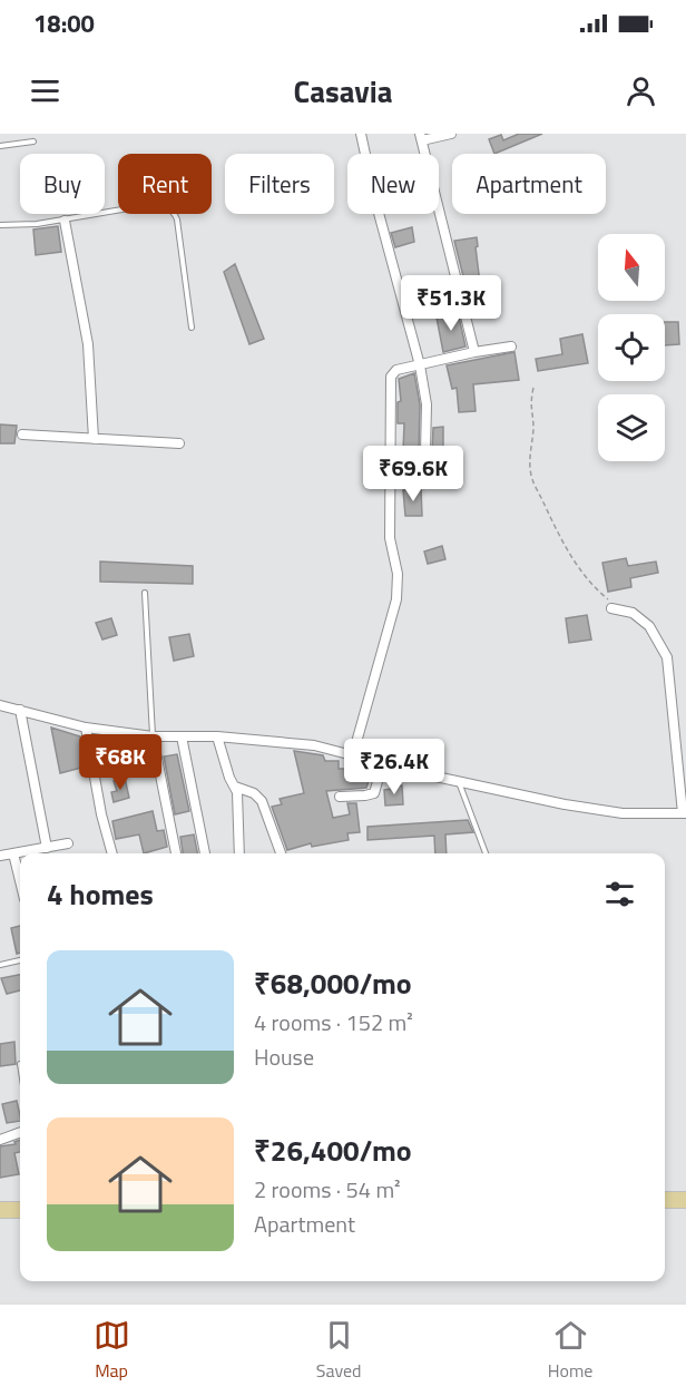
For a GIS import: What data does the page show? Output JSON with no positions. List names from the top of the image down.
{
  "north": "top",
  "page": {
    "status": "18:00",
    "header": "Casavia",
    "chip": [
      "Buy",
      "Rent",
      "Filters",
      "New",
      "Apartment"
    ],
    "price": [
      "₹51.3K",
      "₹69.6K",
      "₹68K",
      "₹26.4K"
    ],
    "heading": "4 homes",
    "list": [
      {
        "name": "₹68,000/mo",
        "note": "4 rooms · 152 m² · House"
      },
      {
        "name": "₹26,400/mo",
        "note": "2 rooms · 54 m² · Apartment"
      }
    ],
    "tabs": ["Map", "Saved", "Home"]
  }
}
